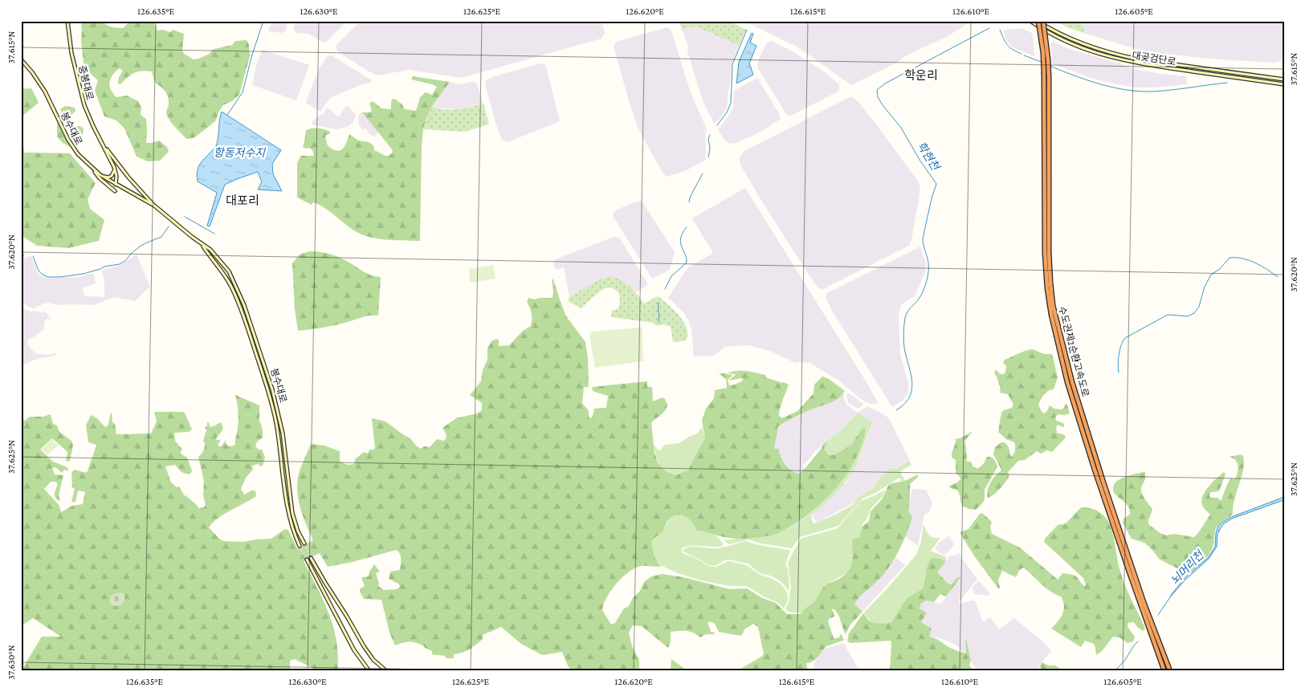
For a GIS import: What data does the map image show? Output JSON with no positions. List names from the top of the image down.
{
  "streets": {
    "highway": ["수도권제2순환고속도로"],
    "main road": ["대곶검단로", "중봉대로", "봉수대로"]
  },
  "crossings": [
    ["대곶검단로", "수도권제2순환고속도로"]
  ],
  "districts": ["학운리", "대포리"],
  "water": ["항동저수지", "학현천", "뇌머리천"],
  "coordinates": [
    "126.635°E",
    "126.630°E",
    "126.625°E",
    "126.620°E",
    "126.615°E",
    "126.610°E",
    "126.605°E",
    "37.615°N",
    "37.620°N",
    "37.625°N",
    "37.630°N"
  ]
}
